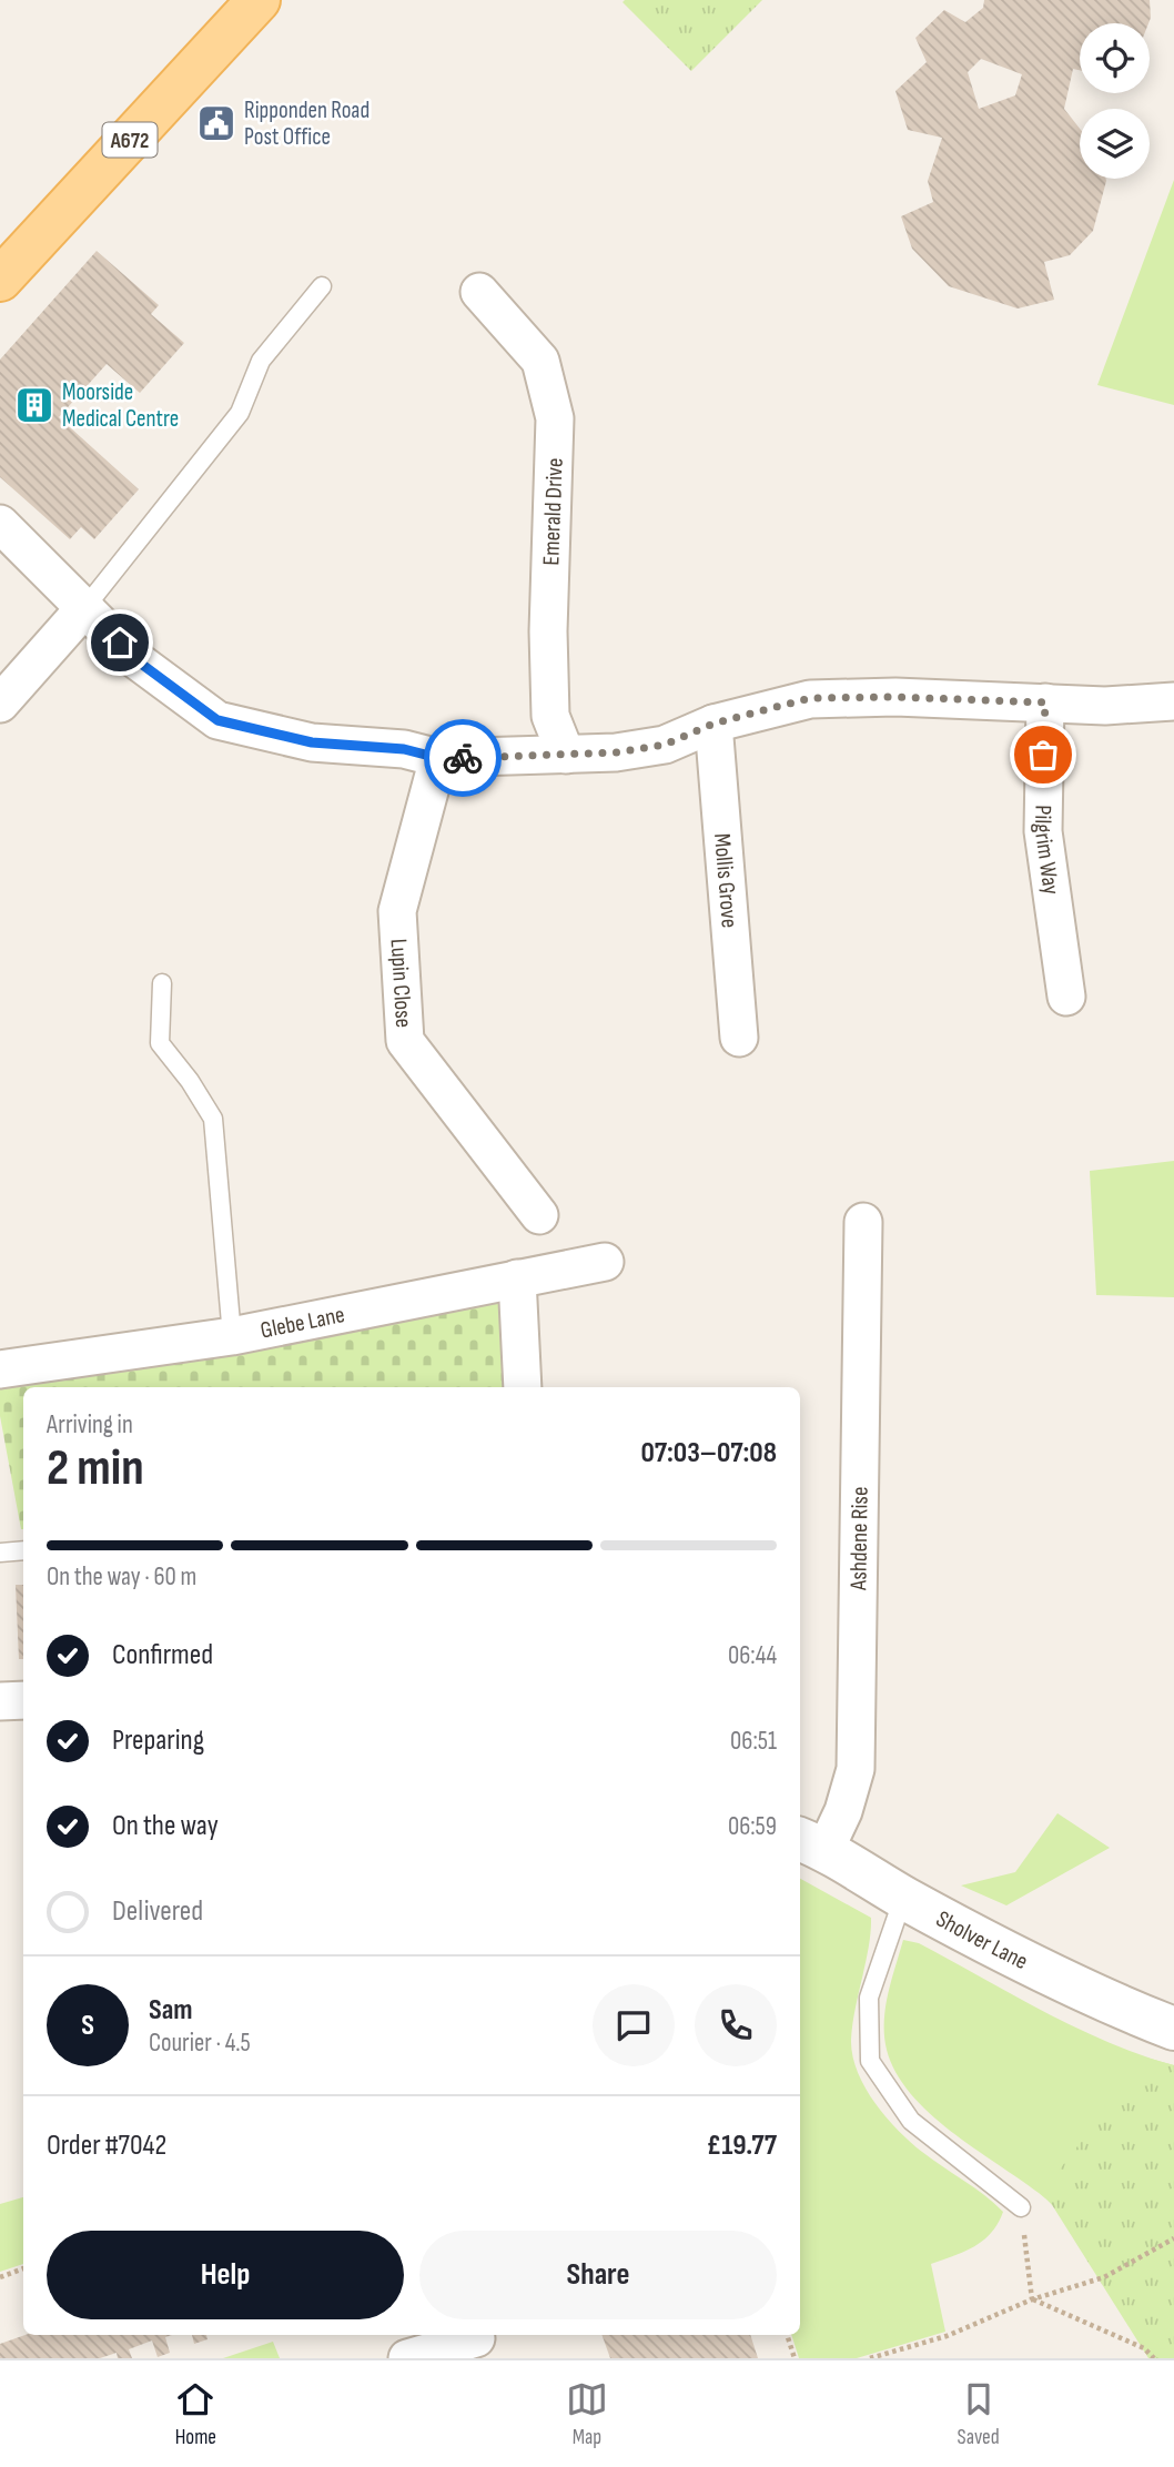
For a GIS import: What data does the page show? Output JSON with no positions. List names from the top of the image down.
{
  "streets": {
    "main road": ["A672"],
    "street": [
      "Emerald Drive",
      "Pilgrim Way",
      "Mollis Grove",
      "Lupin Close",
      "Glebe Lane",
      "Ashdene Rise",
      "Sholver Lane"
    ]
  },
  "crossings": [
    ["Ashdene Rise", "Sholver Lane"]
  ],
  "places": {
    "public building": ["Ripponden Road Post Office"],
    "building": ["Moorside Medical Centre"]
  },
  "page": {
    "heading": ["2 min", "Arriving in", "07:03–07:08"],
    "panel": [
      "Sam",
      "Courier · 4.5",
      "Order #7042",
      "£19.77"
    ],
    "bar": "On the way · 60 m",
    "list": [
      ["Confirmed", "06:44"],
      ["Preparing", "06:51"],
      ["On the way", "06:59"],
      "Delivered"
    ],
    "round": "S",
    "buttons": ["Help", "Share"],
    "tabs": ["Home", "Map", "Saved"]
  }
}
